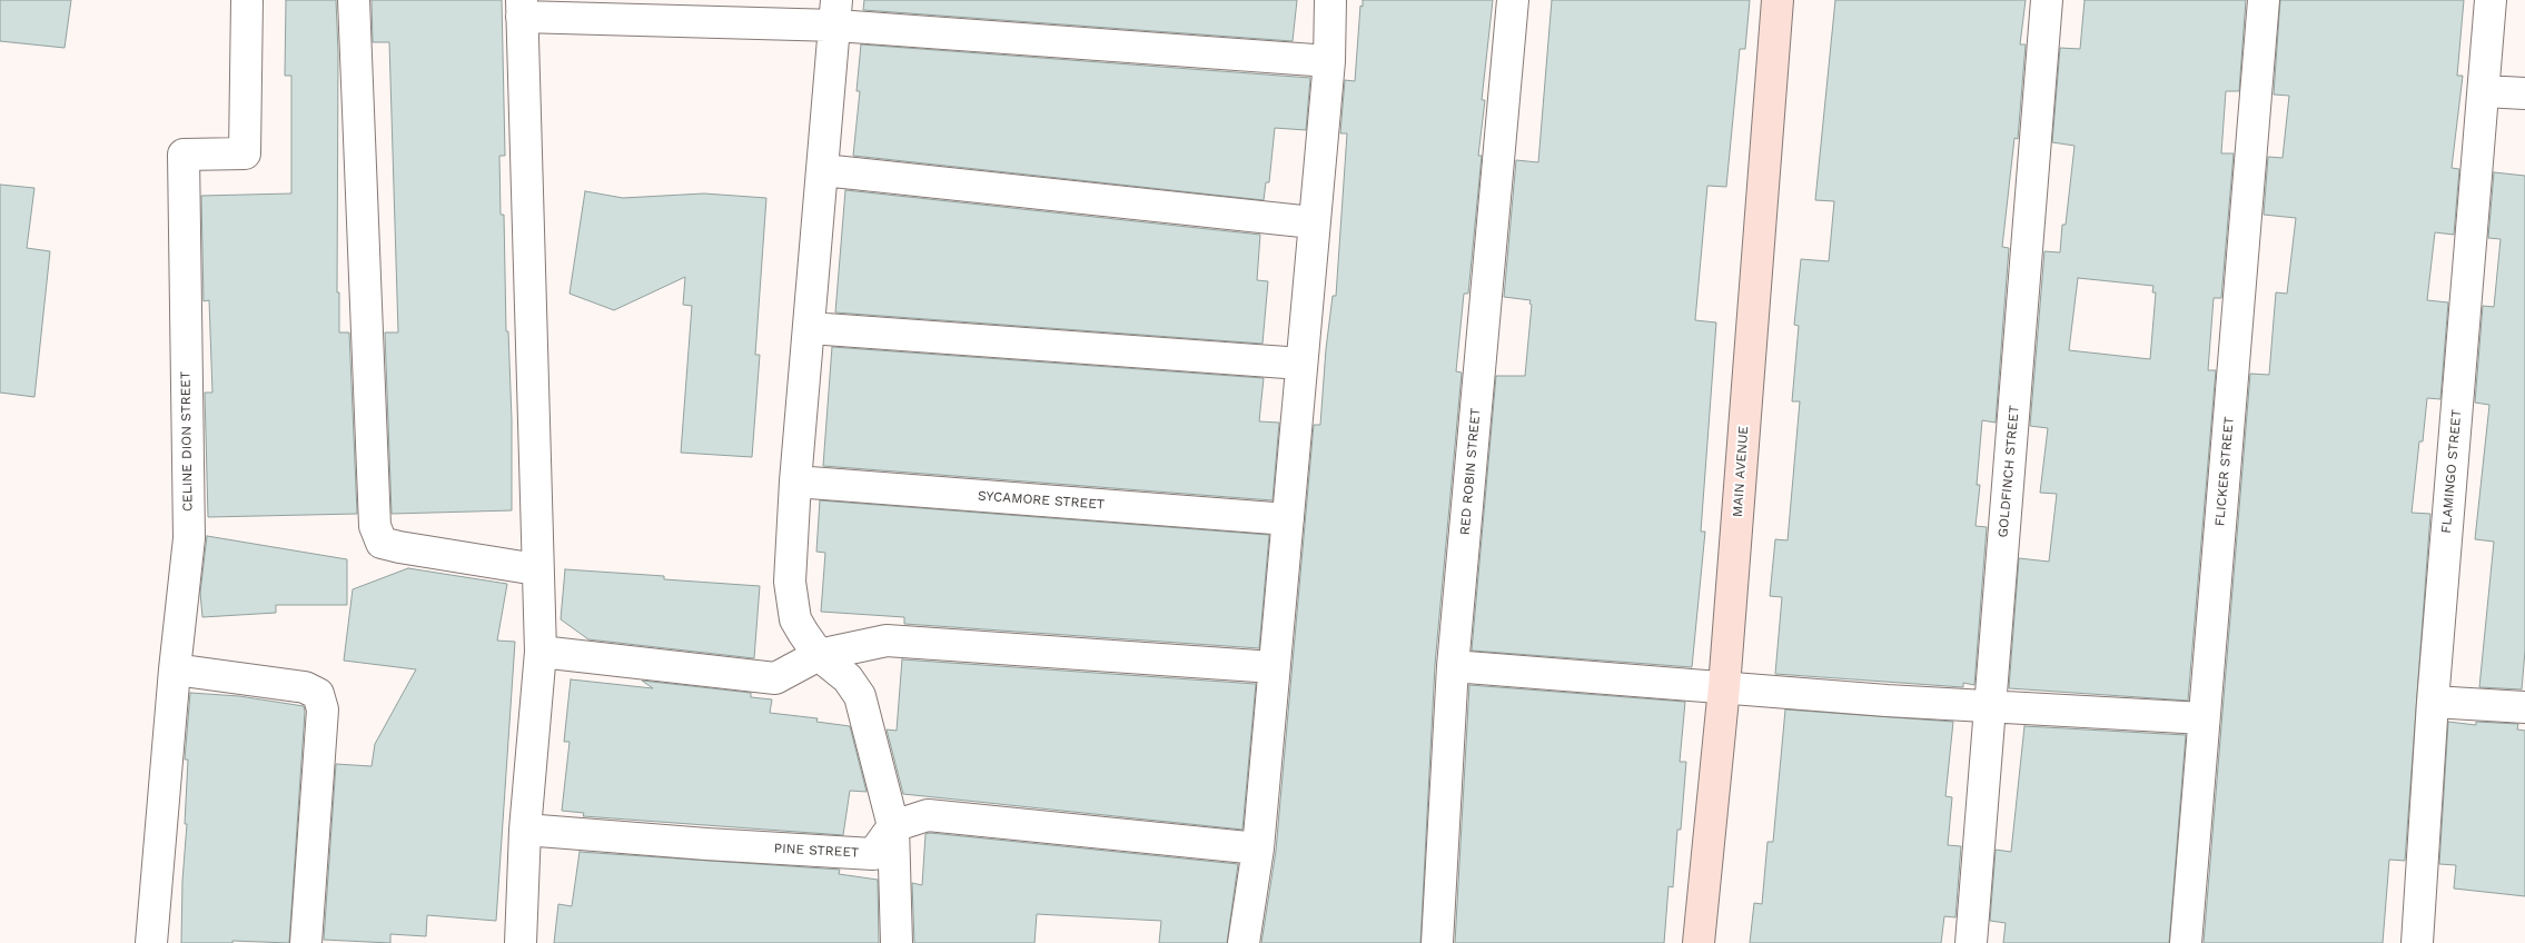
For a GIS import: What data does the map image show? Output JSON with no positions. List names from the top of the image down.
{
  "streets": {
    "street": [
      "CELINE DION STREET",
      "RED ROBIN STREET",
      "MAIN AVENUE",
      "GOLDFINCH STREET",
      "FLICKER STREET",
      "FLAMINGO STREET",
      "SYCAMORE STREET",
      "PINE STREET"
    ]
  }
}
